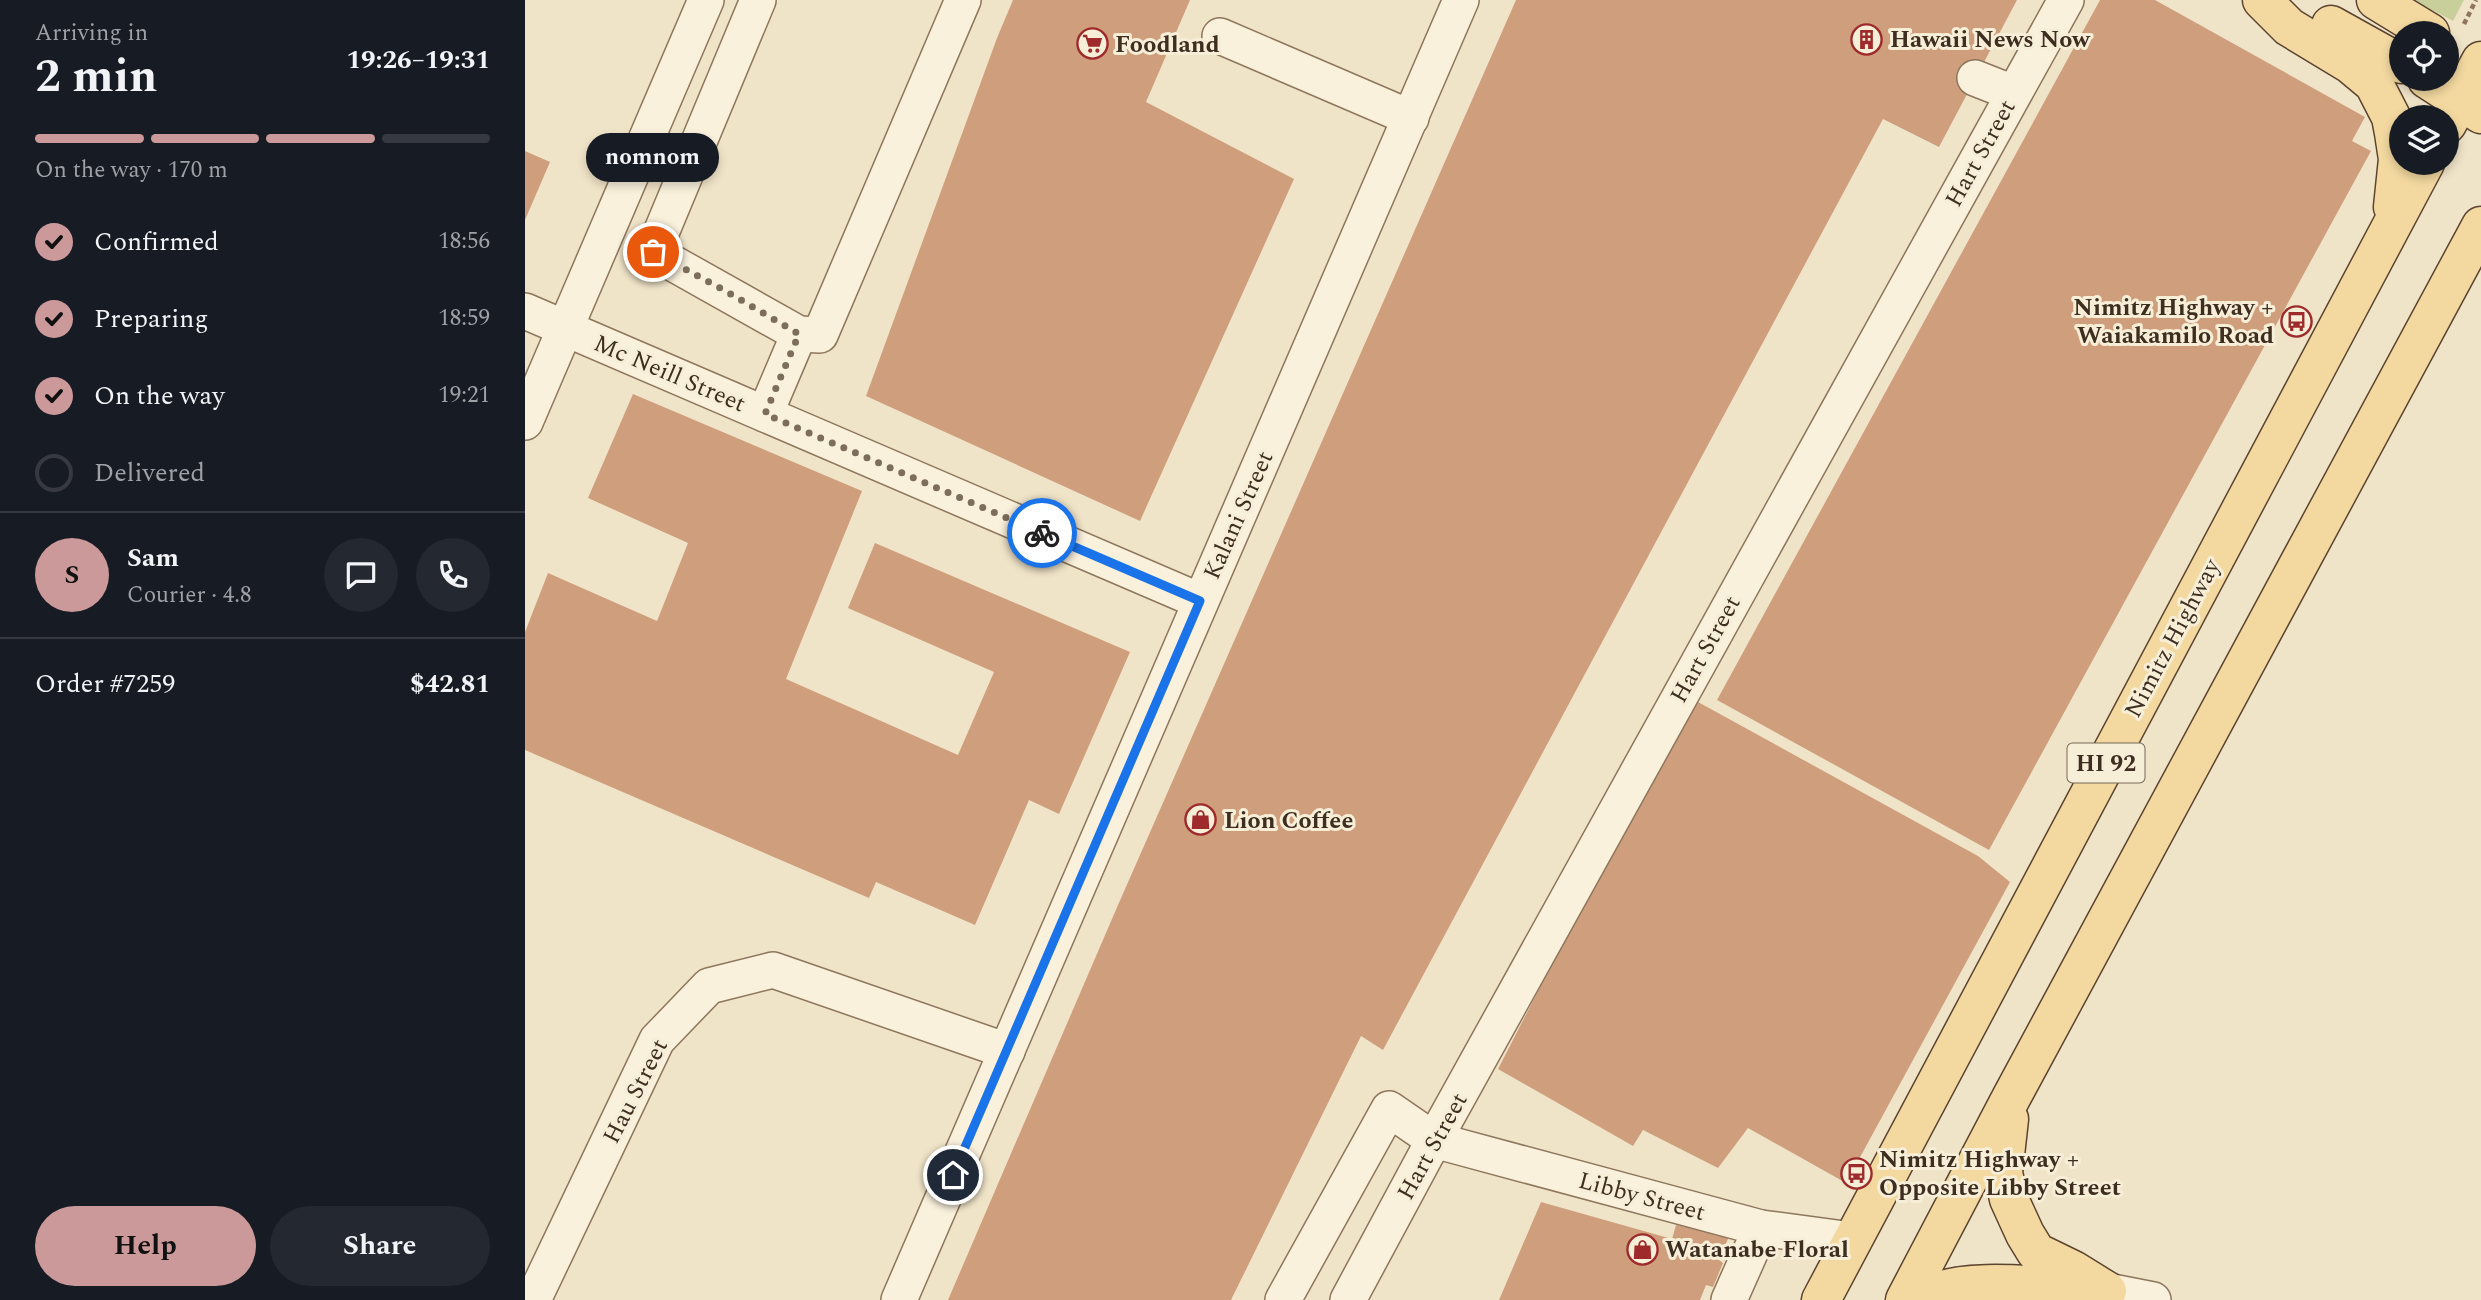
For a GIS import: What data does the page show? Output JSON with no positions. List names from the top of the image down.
{
  "streets": {
    "main road": ["Nimitz Highway", "HI 92"],
    "street": [
      "Hart Street",
      "Mc Neill Street",
      "Kalani Street",
      "Hau Street",
      "Libby Street"
    ]
  },
  "crossings": [
    ["Hart Street", "Libby Street"],
    ["Mc Neill Street", "Kalani Street"],
    ["Kalani Street", "Hau Street"],
    ["Nimitz Highway", "Libby Street"]
  ],
  "places": {
    "building": ["Hawaii News Now"],
    "supermarket": ["Foodland"],
    "other": ["nomnom"],
    "bus stop": ["Nimitz Highway + Waiakamilo Road", "Nimitz Highway + Opposite Libby Street"],
    "shop": ["Lion Coffee", "Watanabe Floral"]
  },
  "page": {
    "heading": ["2 min", "Arriving in", "19:26–19:31"],
    "panel": [
      "Sam",
      "Courier · 4.8",
      "Order #7259",
      "$42.81"
    ],
    "bar": "On the way · 170 m",
    "bubble": "nomnom",
    "list": [
      ["Confirmed", "18:56"],
      ["Preparing", "18:59"],
      ["On the way", "19:21"],
      "Delivered"
    ],
    "round": "S",
    "buttons": ["Help", "Share"]
  }
}
